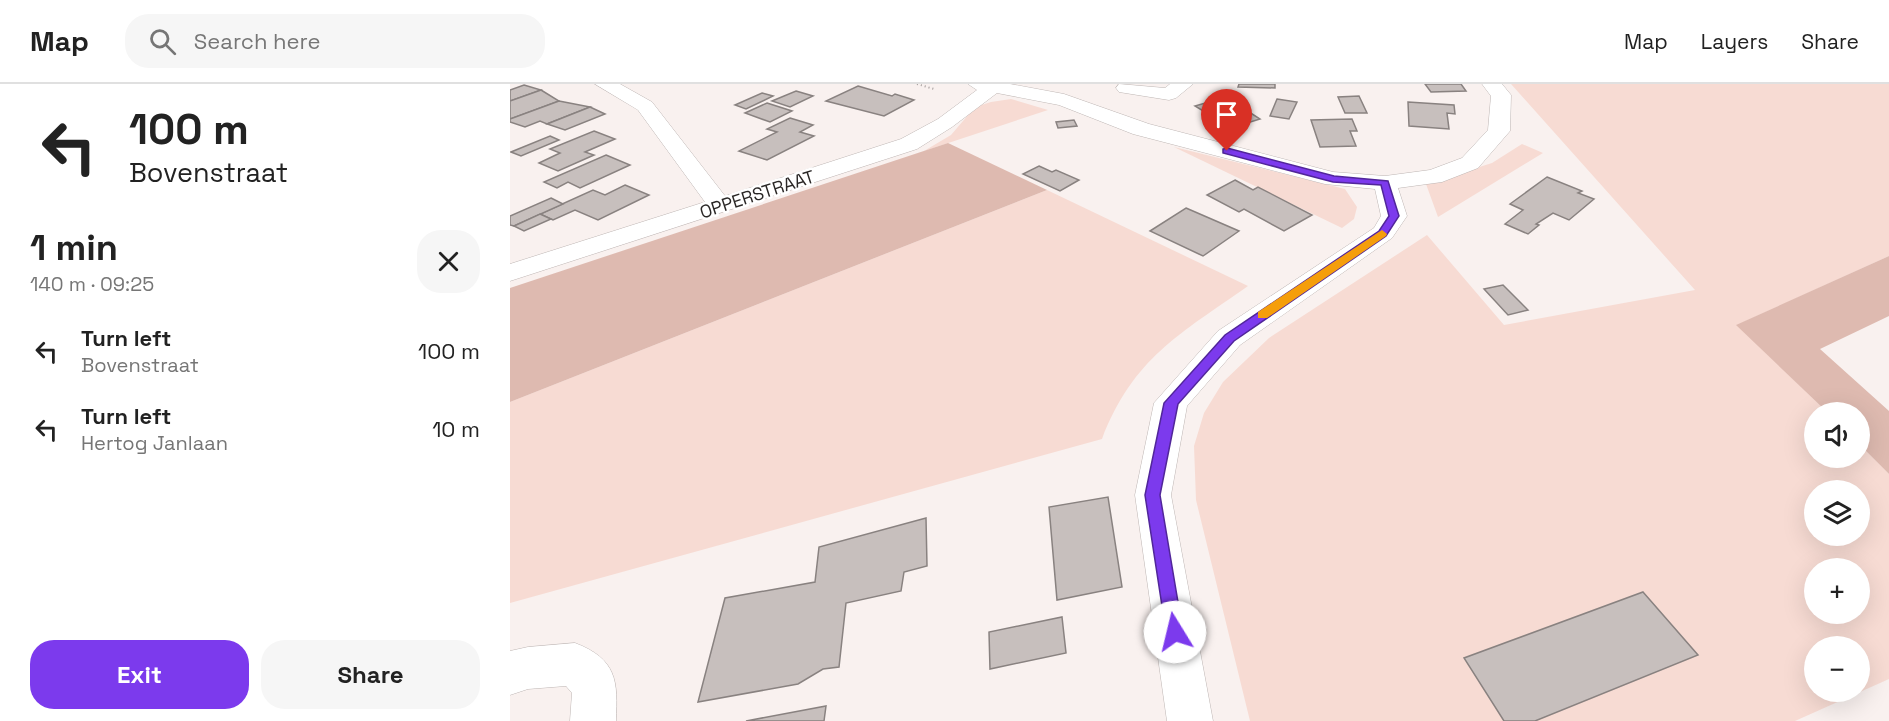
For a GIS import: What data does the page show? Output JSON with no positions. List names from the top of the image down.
{
  "streets": {
    "street": ["OPPERSTRAAT"]
  },
  "page": {
    "header": "Map",
    "search": "Search here",
    "nav": ["Map", "Layers", "Share"],
    "turn": ["100 m", "Bovenstraat"],
    "heading": ["1 min", "140 m · 09:25"],
    "list": [
      {
        "name": "Turn left",
        "note": "Bovenstraat",
        "value": "100 m"
      },
      {
        "name": "Turn left",
        "note": "Hertog Janlaan",
        "value": "10 m"
      }
    ],
    "map_buttons": ["+", "−"],
    "buttons": ["Exit", "Share"]
  }
}
